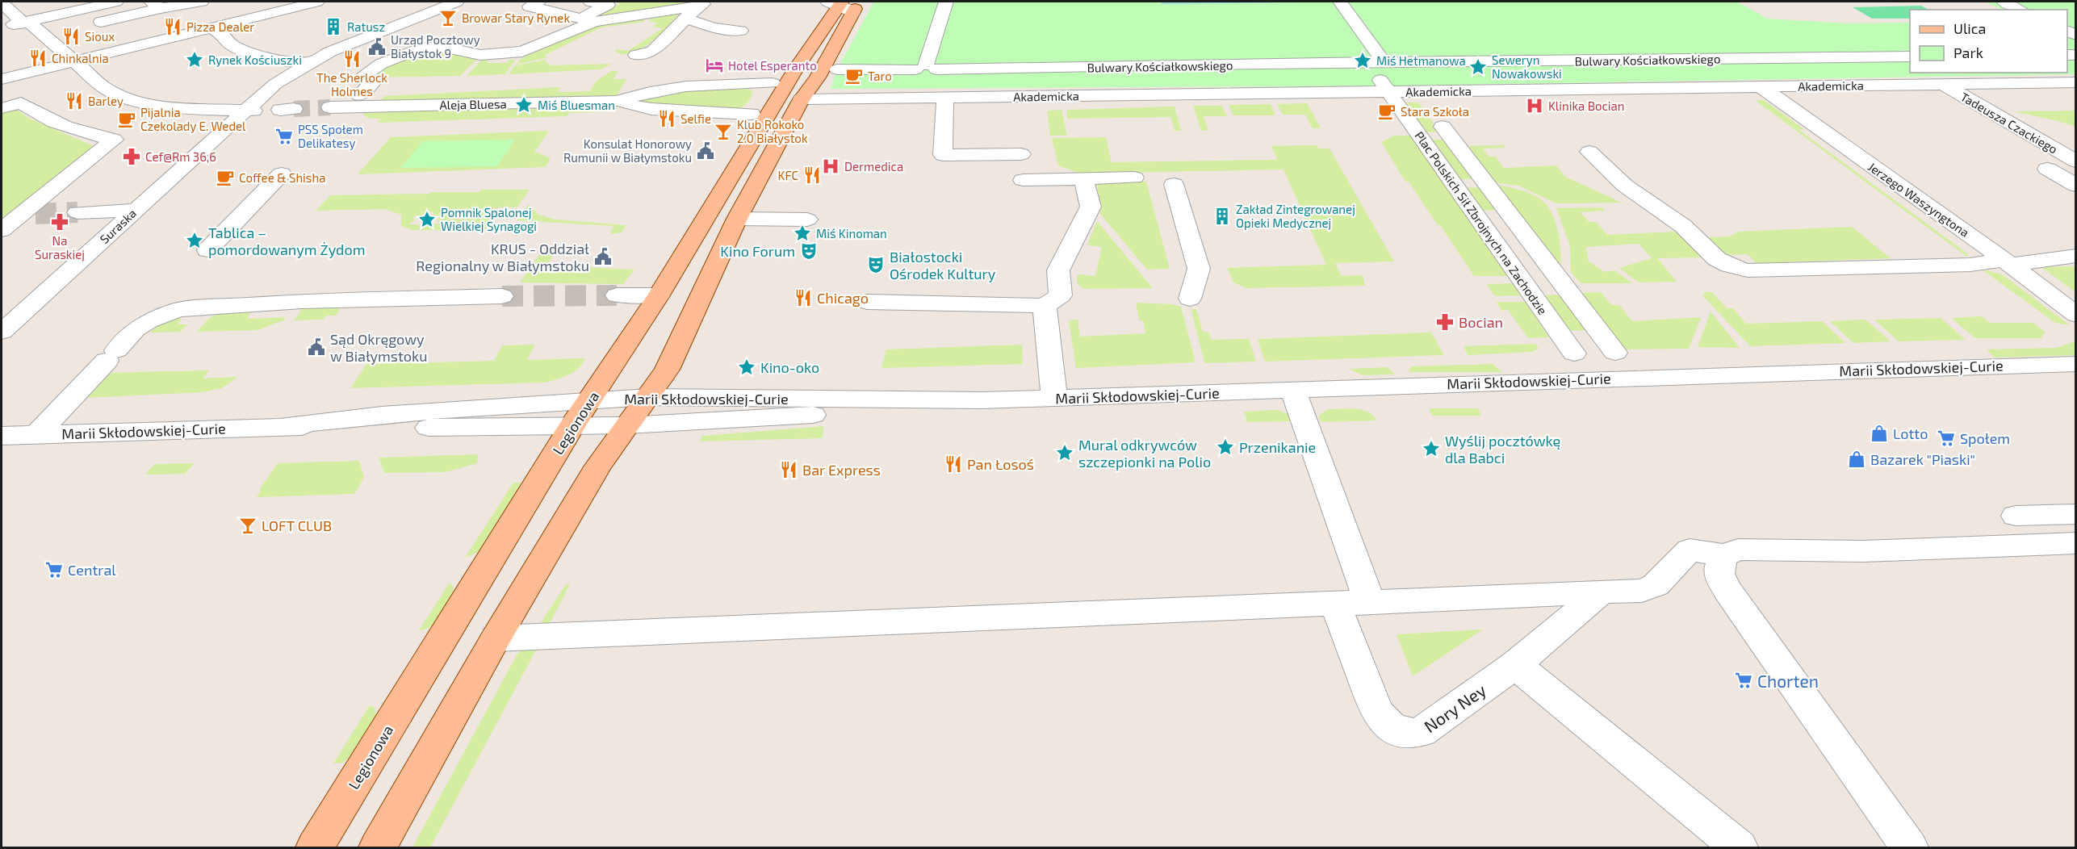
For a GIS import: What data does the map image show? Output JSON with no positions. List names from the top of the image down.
{
  "streets": {
    "main road": ["Legionowa"],
    "street": [
      "Bulwary Kościałkowskiego",
      "Akademicka",
      "Aleja Bluesa",
      "Tadeusza Czackiego",
      "Jerzego Waszyngtona",
      "Plac Polskich Sił Zbrojnych na Zachodzie",
      "Suraska",
      "Marii Skłodowskiej-Curie",
      "Nory Ney"
    ]
  },
  "crossings": [
    ["Akademicka", "Tadeusza Czackiego"],
    ["Akademicka", "Jerzego Waszyngtona"],
    ["Akademicka", "Plac Polskich Sił Zbrojnych na Zachodzie"],
    ["Marii Skłodowskiej-Curie", "Legionowa"]
  ],
  "places": {
    "bar": ["Browar Stary Rynek", "Klub Rokoko 2.0 Białystok", "LOFT CLUB"],
    "restaurant": [
      "Pizza Dealer",
      "Sioux",
      "Chinkalnia",
      "The Sherlock Holmes",
      "Barley",
      "Selfie",
      "KFC",
      "Chicago",
      "Pan Łosoś",
      "Bar Express"
    ],
    "building": ["Ratusz", "Zakład Zintegrowanej Opieki Medycznej"],
    "public building": [
      "Urząd Pocztowy Białystok 9",
      "Konsulat Honorowy Rumunii w Białymstoku",
      "KRUS - Oddział Regionalny w Białymstoku",
      "Sąd Okręgowy w Białymstoku"
    ],
    "place": [
      "Rynek Kościuszki",
      "Miś Hetmanowa",
      "Seweryn Nowakowski",
      "Miś Bluesman",
      "Pomnik Spalonej Wielkiej Synagogi",
      "Miś Kinoman",
      "Tablica – pomordowanym Żydom",
      "Kino-oko",
      "Przenikanie",
      "Wyślij pocztówkę dla Babci",
      "Mural odkrywców szczepionki na Polio"
    ],
    "hotel": ["Hotel Esperanto"],
    "cafe": [
      "Taro",
      "Stara Szkoła",
      "Pijalnia Czekolady E. Wedel",
      "Coffee & Shisha"
    ],
    "hospital": ["Klinika Bocian", "Dermedica"],
    "supermarket": [
      "PSS Społem Delikatesy",
      "Społem",
      "Central",
      "Chorten"
    ],
    "pharmacy": ["Cef@Rm 36,6", "Na Suraskiej", "Bocian"],
    "theatre": ["Kino Forum", "Białostocki Ośrodek Kultury"],
    "shop": ["Lotto", "Bazarek \"Piaski\""]
  },
  "legend": ["Ulica", "Park"]
}
